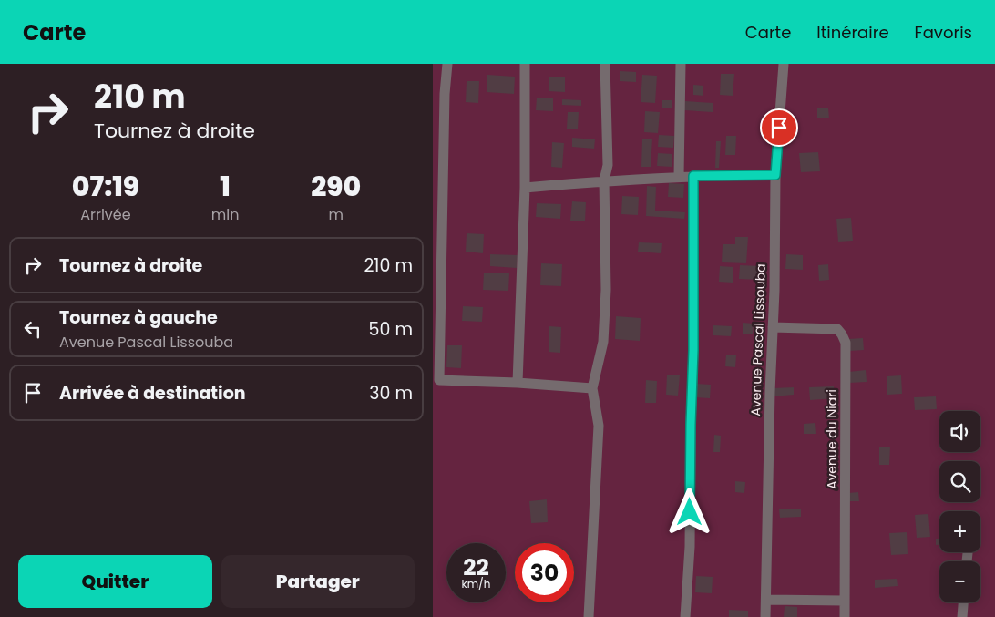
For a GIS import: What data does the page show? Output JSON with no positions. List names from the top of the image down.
{
  "streets": {
    "street": ["Avenue Pascal Lissouba", "Avenue du Niari"]
  },
  "crossings": [
    ["Avenue Pascal Lissouba", "Avenue du Niari"]
  ],
  "page": {
    "header": "Carte",
    "nav": ["Carte", "Itinéraire", "Favoris"],
    "turn": ["210 m", "Tournez à droite"],
    "eta": [
      "07:19",
      "Arrivée",
      "1",
      "min",
      "290",
      "m"
    ],
    "list": [
      {
        "name": "Tournez à droite",
        "value": "210 m"
      },
      {
        "name": "Tournez à gauche",
        "note": "Avenue Pascal Lissouba",
        "value": "50 m"
      },
      {
        "name": "Arrivée à destination",
        "value": "30 m"
      }
    ],
    "map_buttons": ["+", "−"],
    "speed": "22 km/h",
    "limit": "30",
    "buttons": ["Quitter", "Partager"]
  }
}
